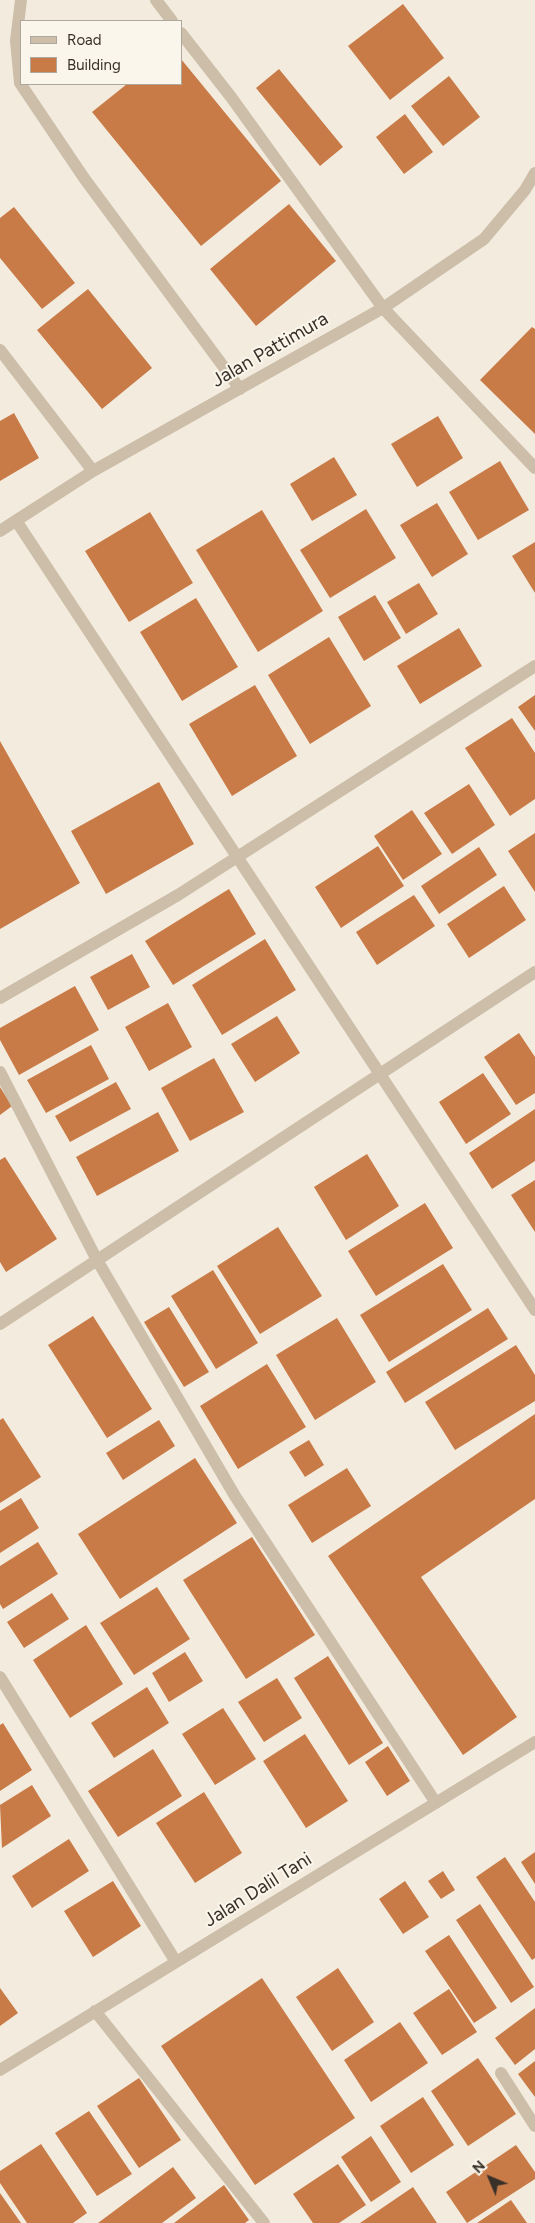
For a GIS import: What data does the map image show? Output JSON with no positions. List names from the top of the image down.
{
  "streets": {
    "street": ["Jalan Pattimura", "Jalan Dalil Tani"]
  },
  "legend": ["Road", "Building"],
  "north": "top left"
}
